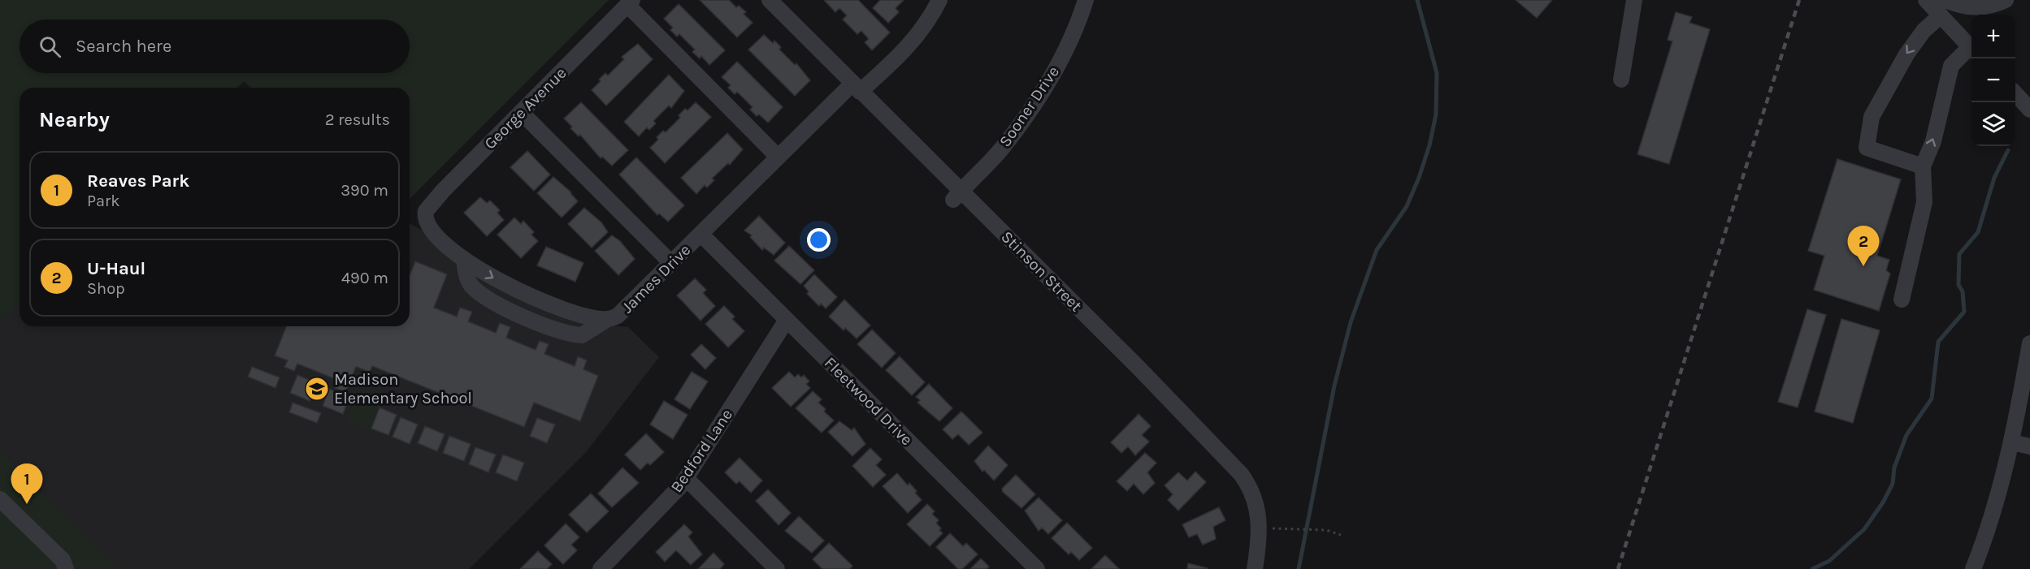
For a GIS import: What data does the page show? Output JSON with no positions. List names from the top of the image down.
{
  "streets": {
    "street": [
      "Sooner Drive",
      "George Avenue",
      "Stinson Street",
      "James Drive",
      "Fleetwood Drive",
      "Bedford Lane"
    ]
  },
  "crossings": [
    ["Sooner Drive", "Stinson Street"],
    ["George Avenue", "James Drive"],
    ["Stinson Street", "James Drive"],
    ["James Drive", "Fleetwood Drive"],
    ["Fleetwood Drive", "Bedford Lane"]
  ],
  "places": {
    "school or university": ["Madison Elementary School"]
  },
  "page": {
    "map_buttons": ["+", "−"],
    "search": "Search here",
    "heading": ["Nearby", "2 results"],
    "list": [
      {
        "mark": "1",
        "name": "Reaves Park",
        "note": "Park",
        "value": "390 m"
      },
      {
        "mark": "2",
        "name": "U-Haul",
        "note": "Shop",
        "value": "490 m"
      }
    ],
    "pins": ["2", "1"]
  }
}
